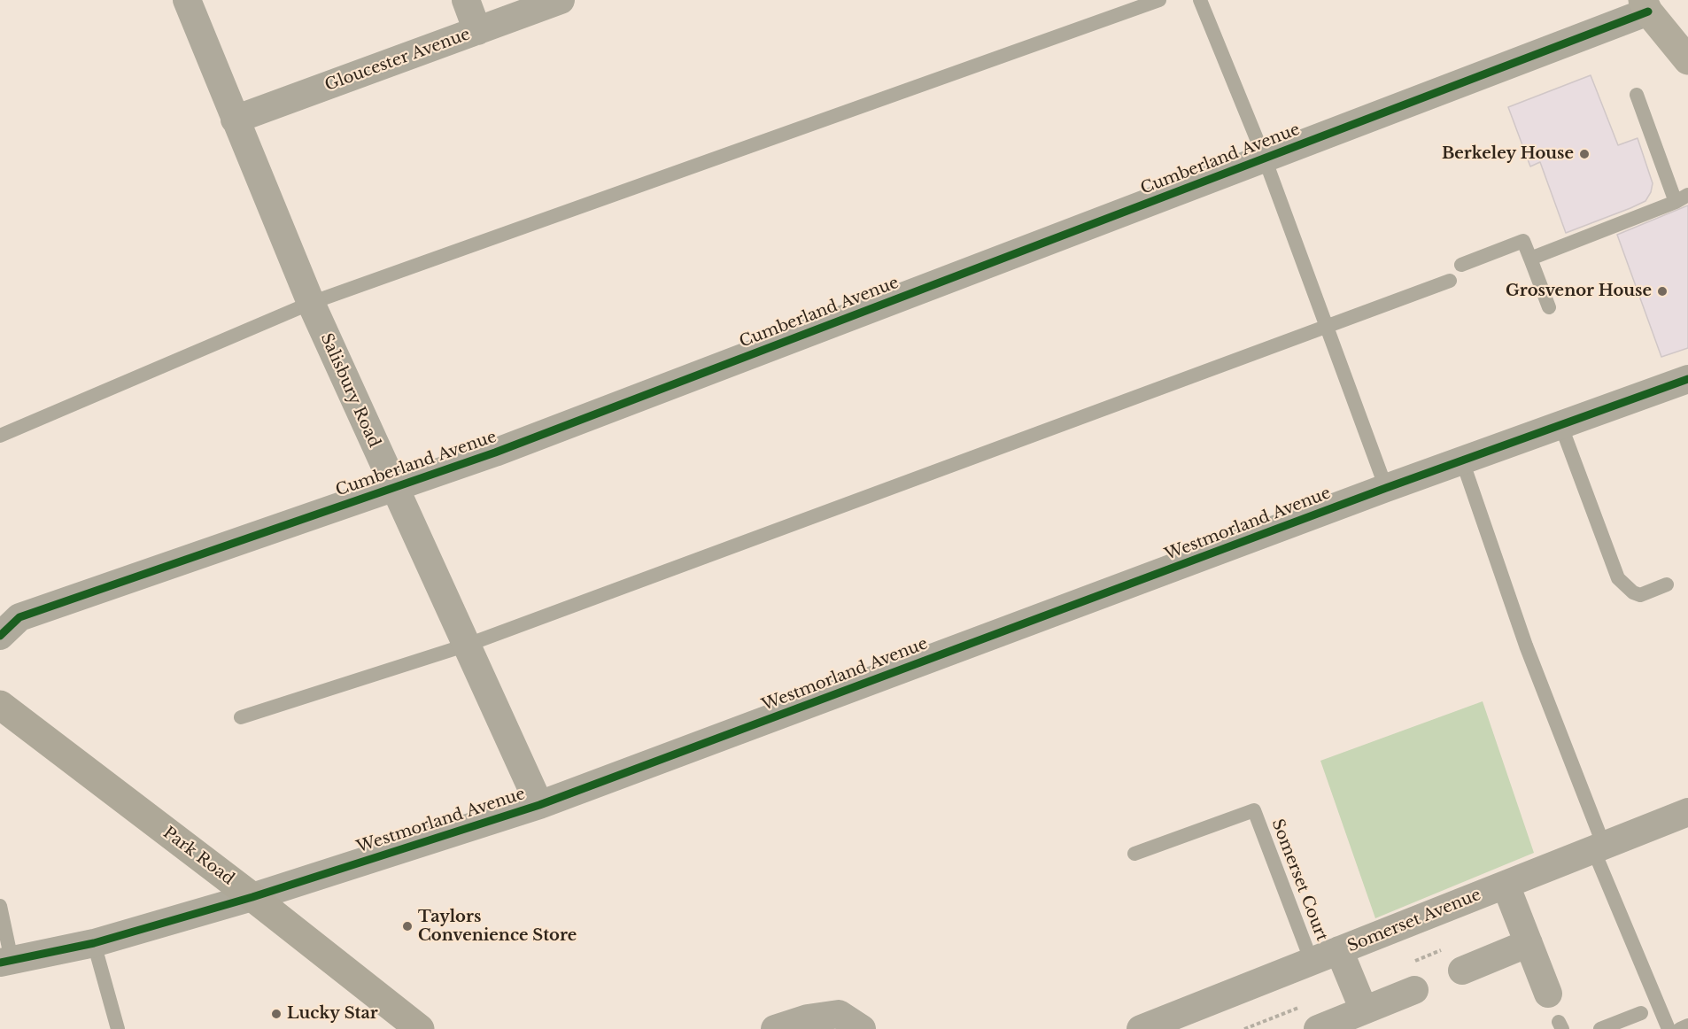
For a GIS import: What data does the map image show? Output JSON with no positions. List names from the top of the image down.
{
  "streets": {
    "main road": ["Park Road"],
    "street": [
      "Gloucester Avenue",
      "Cumberland Avenue",
      "Salisbury Road",
      "Westmorland Avenue",
      "Somerset Avenue"
    ],
    "lane": ["Somerset Court"]
  },
  "crossings": [
    ["Gloucester Avenue", "Salisbury Road"],
    ["Cumberland Avenue", "Salisbury Road"],
    ["Salisbury Road", "Westmorland Avenue"],
    ["Westmorland Avenue", "Park Road"],
    ["Somerset Court", "Somerset Avenue"]
  ],
  "places": [
    "Berkeley House",
    "Grosvenor House",
    "Taylors Convenience Store",
    "Lucky Star"
  ]
}
